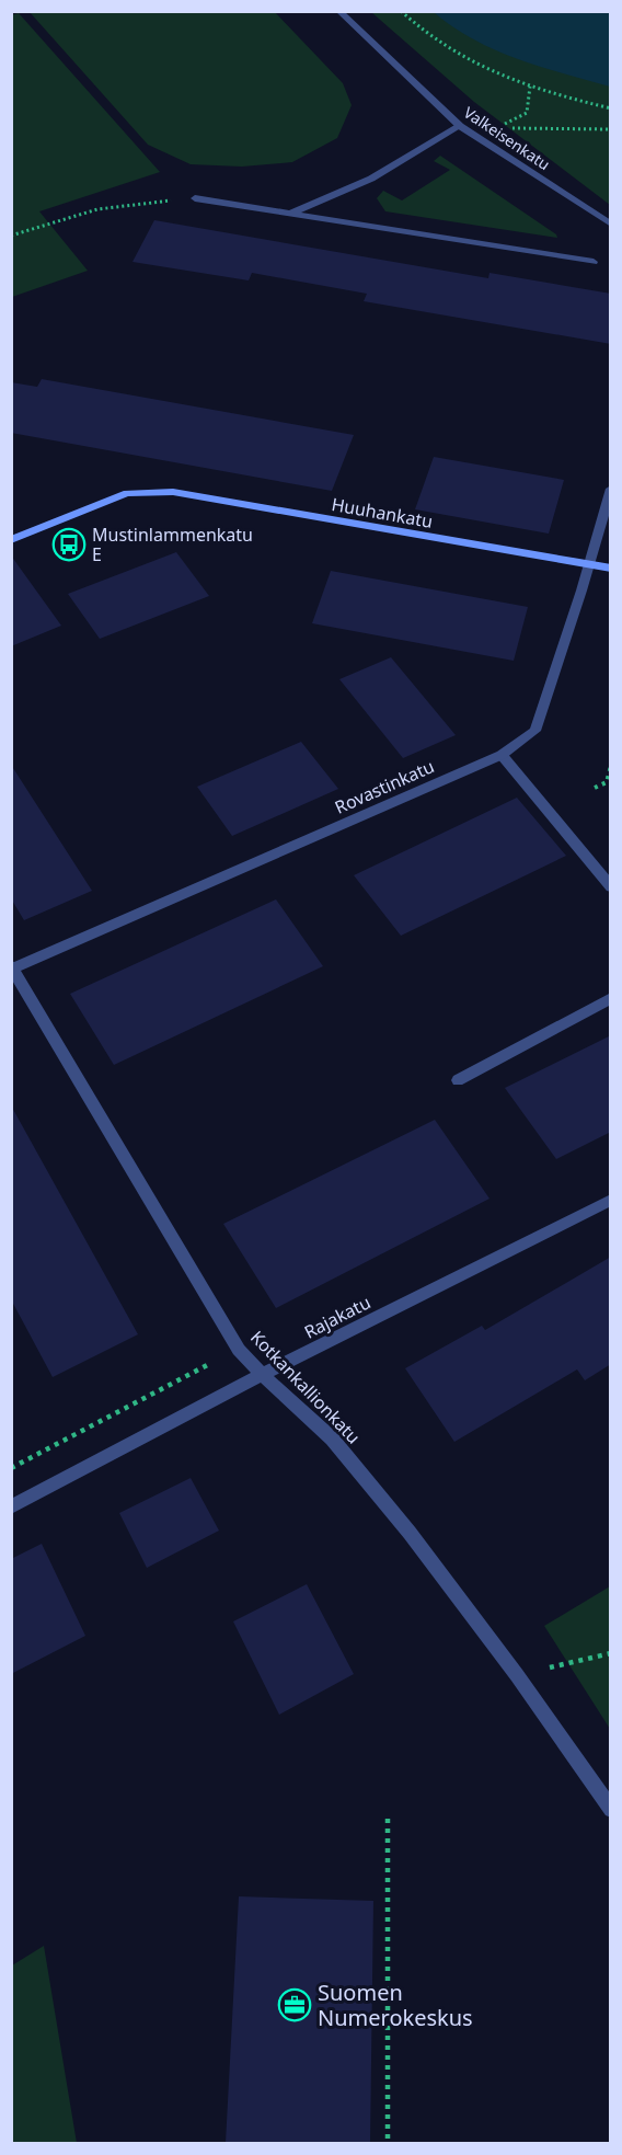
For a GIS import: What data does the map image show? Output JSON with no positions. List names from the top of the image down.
{
  "streets": {
    "street": [
      "Valkeisenkatu",
      "Huuhankatu",
      "Rovastinkatu",
      "Rajakatu",
      "Kotkankallionkatu"
    ]
  },
  "crossings": [
    ["Huuhankatu", "Rovastinkatu"],
    ["Rovastinkatu", "Kotkankallionkatu"],
    ["Rajakatu", "Kotkankallionkatu"]
  ],
  "places": {
    "bus stop": ["Mustinlammenkatu E"],
    "office": ["Suomen Numerokeskus"]
  }
}
